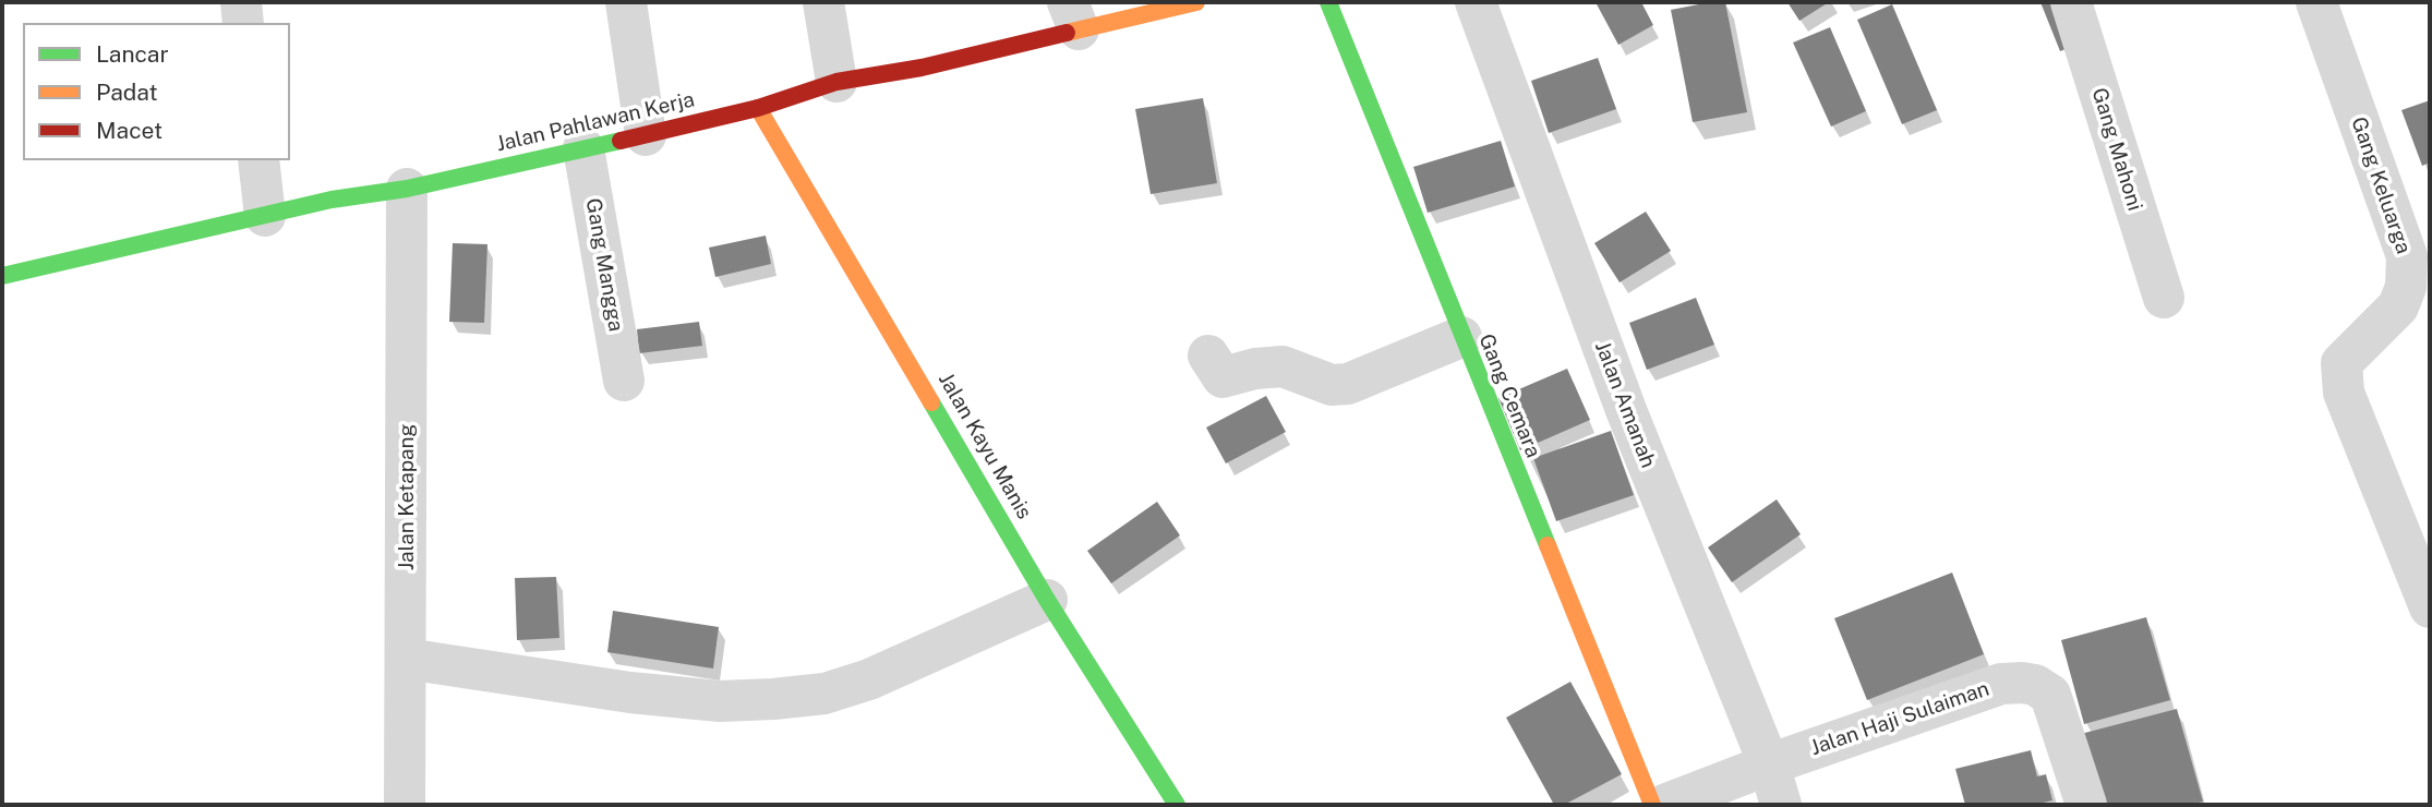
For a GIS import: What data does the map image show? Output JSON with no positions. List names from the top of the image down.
{
  "streets": {
    "street": [
      "Jalan Pahlawan Kerja",
      "Gang Mahoni",
      "Gang Keluarga",
      "Gang Mangga",
      "Gang Cemara",
      "Jalan Amanah",
      "Jalan Kayu Manis",
      "Jalan Ketapang",
      "Jalan Haji Sulaiman"
    ]
  },
  "crossings": [
    ["Jalan Pahlawan Kerja", "Gang Mangga"],
    ["Jalan Pahlawan Kerja", "Jalan Kayu Manis"],
    ["Jalan Pahlawan Kerja", "Jalan Ketapang"],
    ["Jalan Amanah", "Jalan Haji Sulaiman"]
  ],
  "legend": ["Lancar", "Padat", "Macet"]
}
